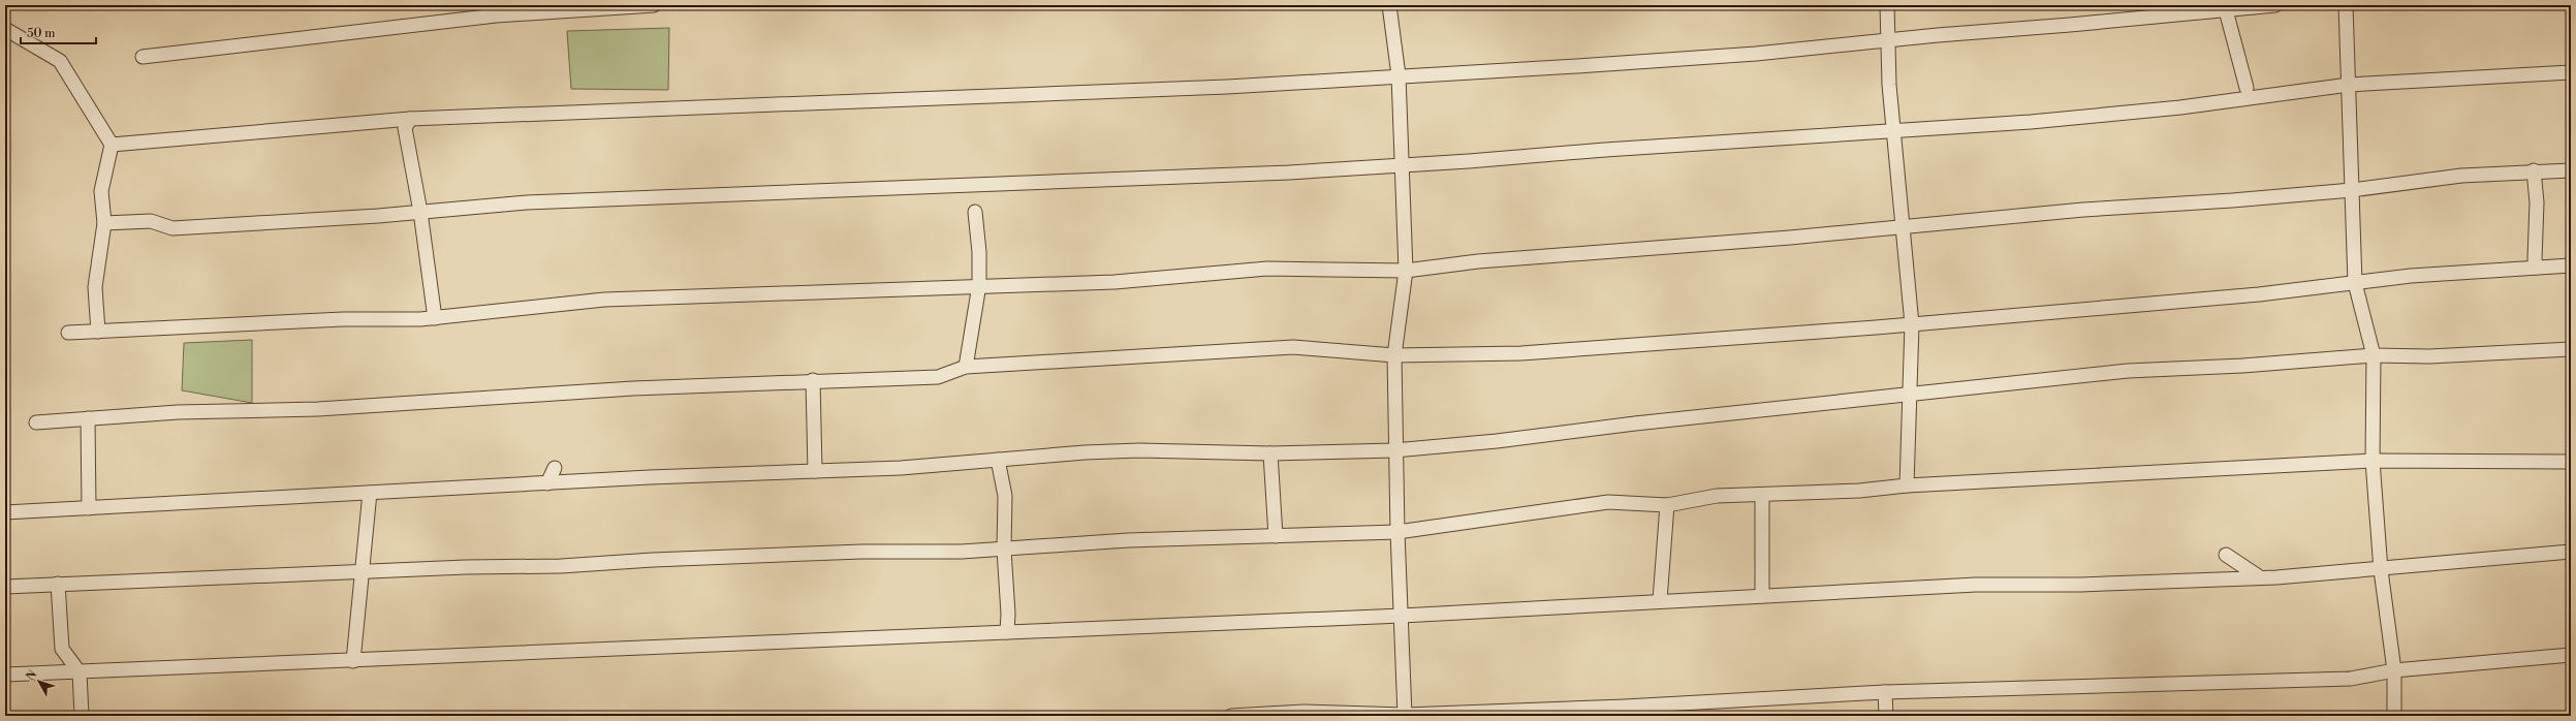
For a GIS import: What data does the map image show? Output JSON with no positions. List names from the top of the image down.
{
  "scale_bar": "50 m",
  "north": "top left"
}
